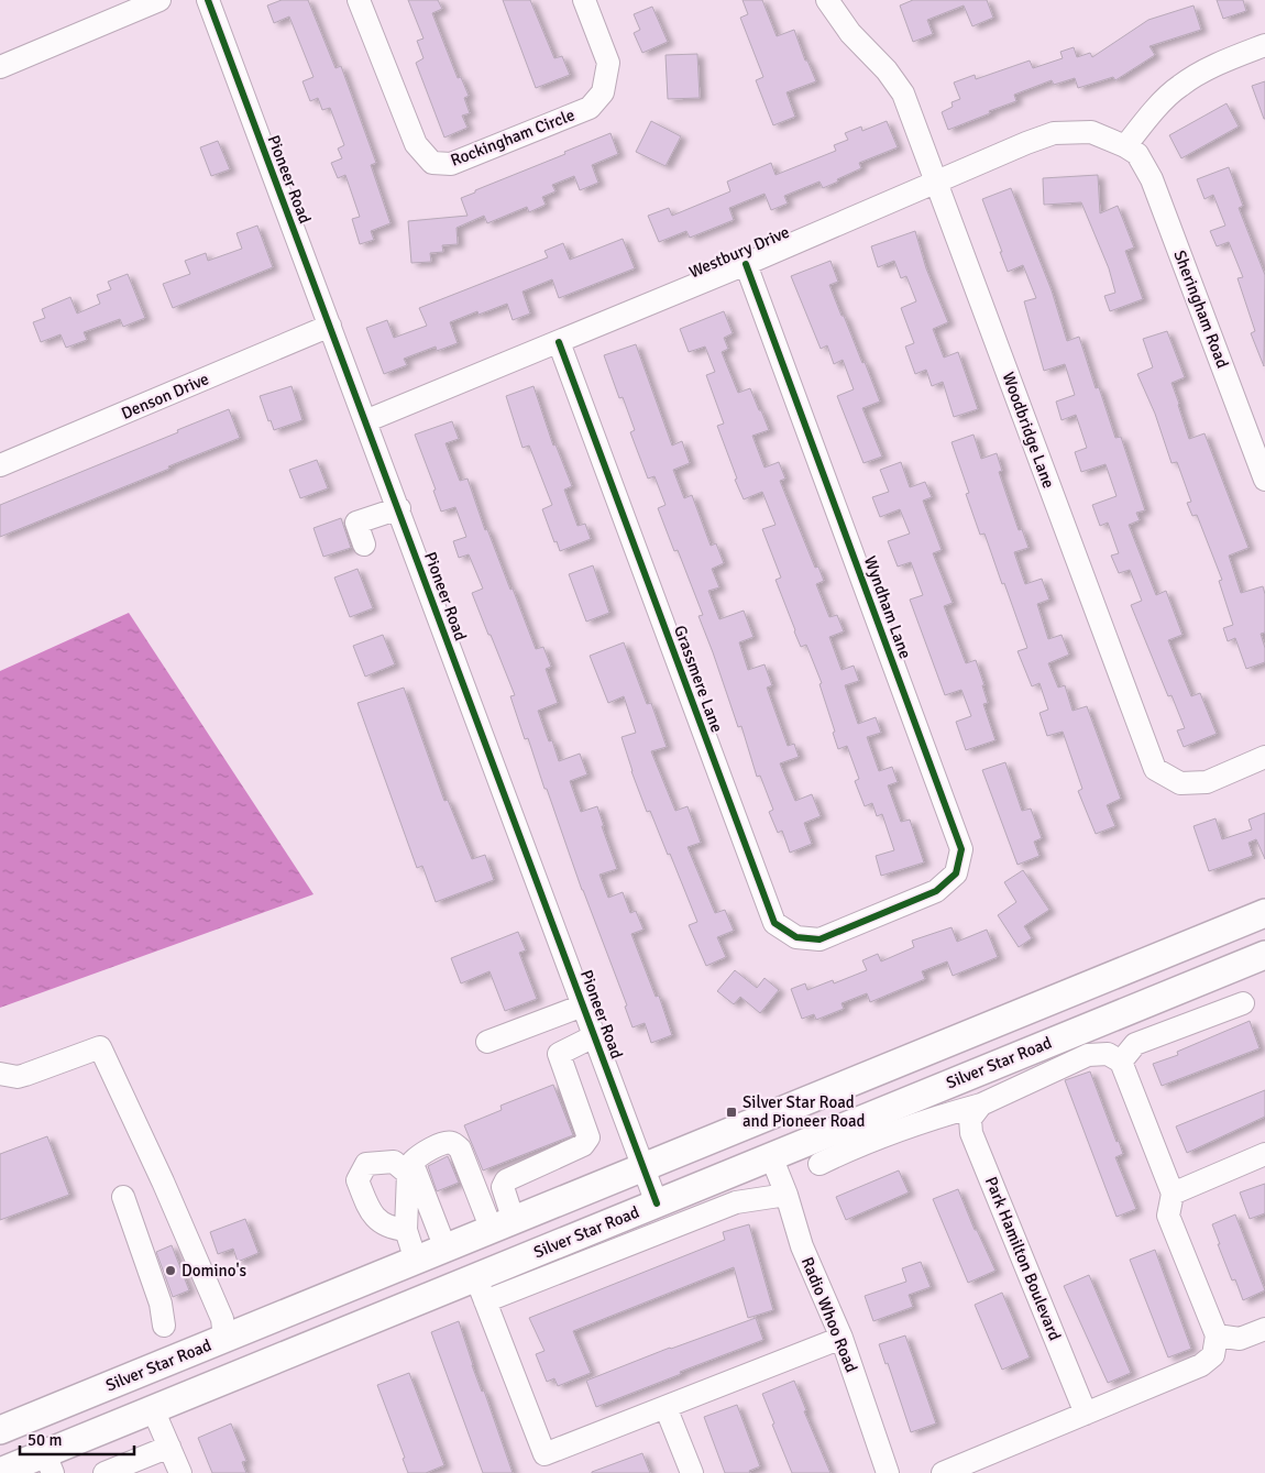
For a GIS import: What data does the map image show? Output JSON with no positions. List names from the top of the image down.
{
  "streets": {
    "main road": ["Silver Star Road"],
    "street": [
      "Rockingham Circle",
      "Pioneer Road",
      "Westbury Drive",
      "Sheringham Road",
      "Denson Drive",
      "Woodbridge Lane",
      "Wyndham Lane",
      "Grassmere Lane",
      "Park Hamilton Boulevard",
      "Radio Whoo Road"
    ]
  },
  "crossings": [
    ["Pioneer Road", "Westbury Drive"],
    ["Pioneer Road", "Denson Drive"],
    ["Pioneer Road", "Silver Star Road"],
    ["Westbury Drive", "Sheringham Road"],
    ["Westbury Drive", "Woodbridge Lane"],
    ["Westbury Drive", "Wyndham Lane"],
    ["Westbury Drive", "Grassmere Lane"],
    ["Wyndham Lane", "Grassmere Lane"],
    ["Silver Star Road", "Radio Whoo Road"]
  ],
  "places": {
    "transit": ["Silver Star Road and Pioneer Road"],
    "other": ["Domino's"]
  },
  "scale_bar": "50 m"
}
